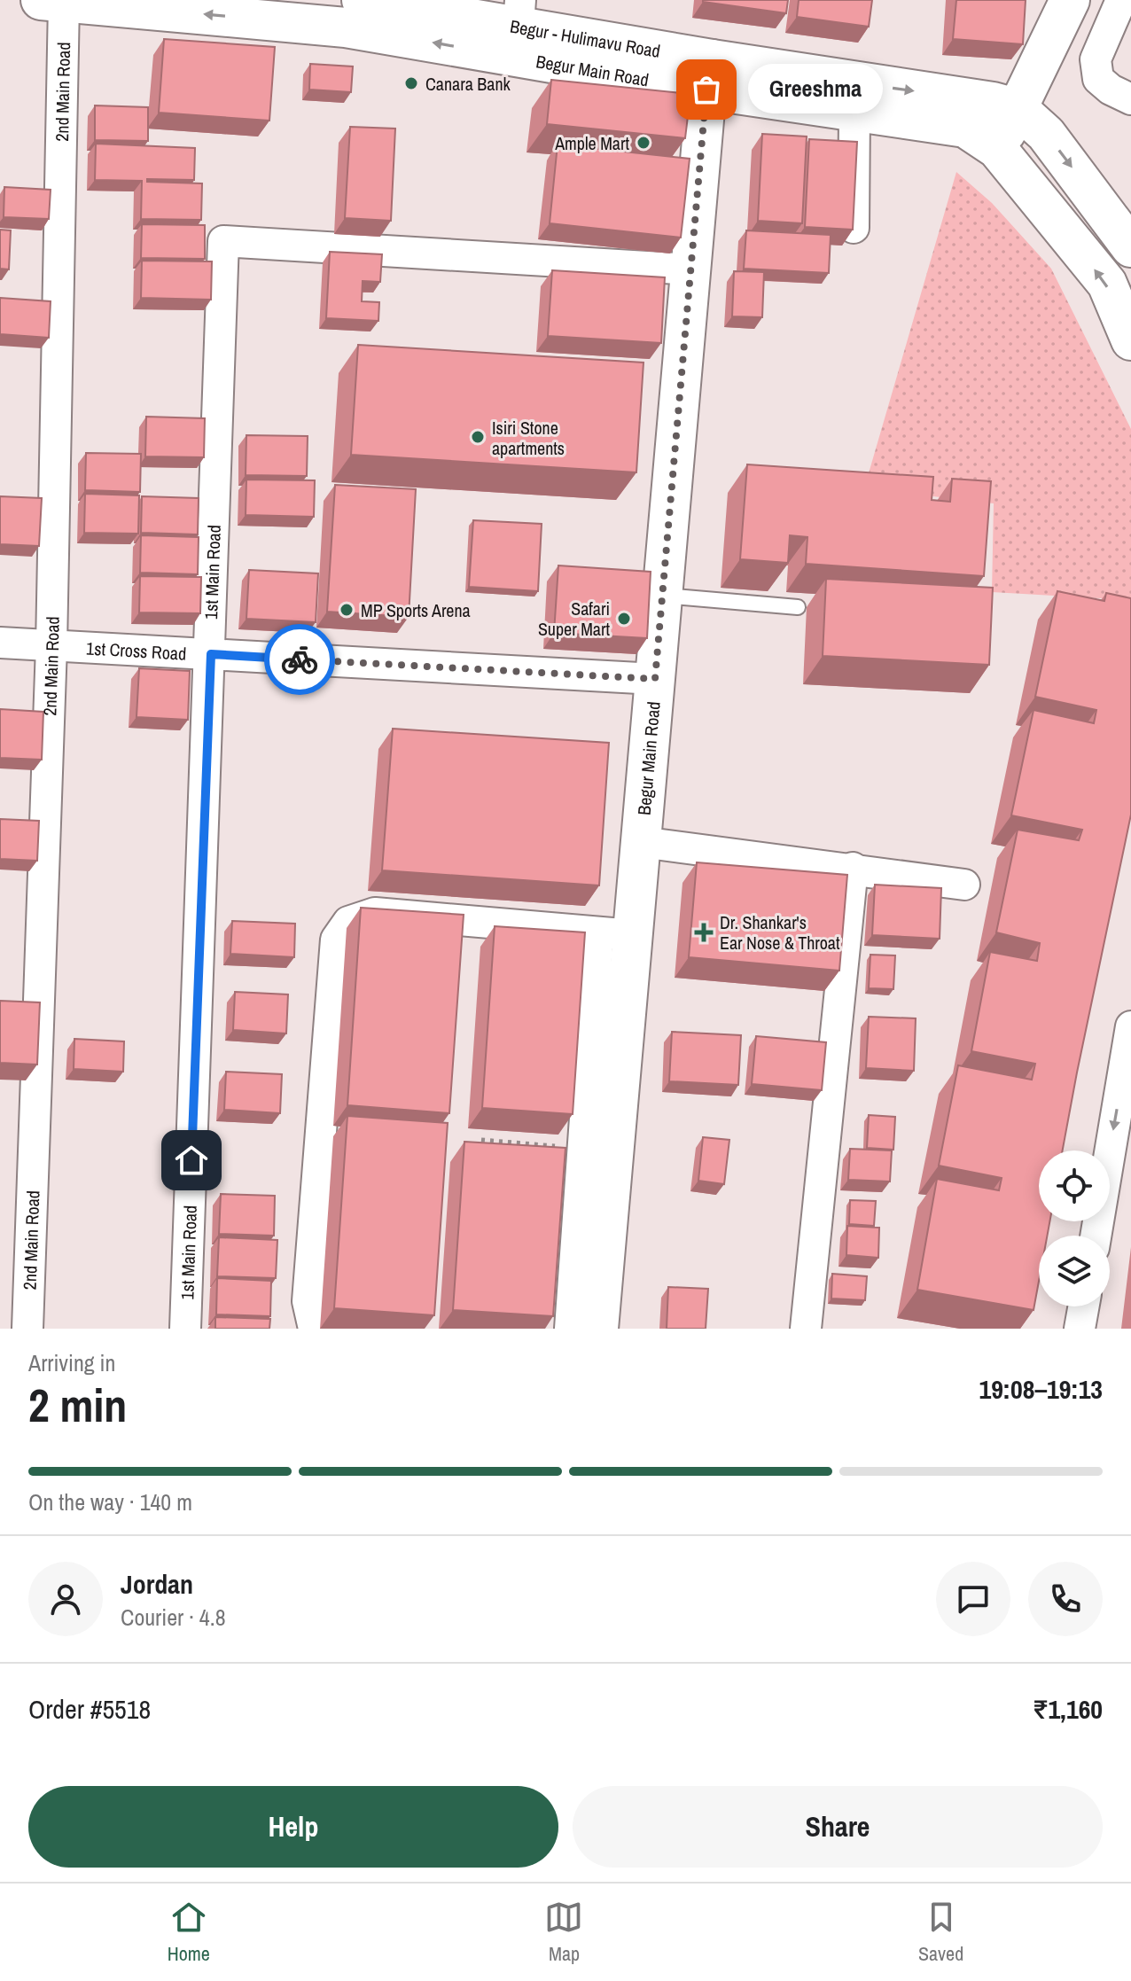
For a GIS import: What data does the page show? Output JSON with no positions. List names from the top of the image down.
{
  "streets": {
    "main road": ["Begur - Hulimavu Road", "Begur Main Road"],
    "street": ["2nd Main Road", "1st Main Road", "1st Cross Road"]
  },
  "crossings": [
    ["Begur - Hulimavu Road", "Begur Main Road"],
    ["Begur - Hulimavu Road", "2nd Main Road"],
    ["Begur Main Road", "1st Main Road"],
    ["Begur Main Road", "1st Cross Road"],
    ["2nd Main Road", "1st Cross Road"],
    ["1st Main Road", "1st Cross Road"]
  ],
  "one_way": ["Begur - Hulimavu Road"],
  "places": {
    "other": [
      "Canara Bank",
      "Greeshma",
      "Ample Mart",
      "Isiri Stone apartments",
      "MP Sports Arena",
      "Safari Super Mart"
    ],
    "health": ["Dr. Shankar's Ear Nose & Throat"]
  },
  "page": {
    "bubble": "Greeshma",
    "heading": ["2 min", "Arriving in", "19:08–19:13"],
    "panel": [
      "Jordan",
      "Courier · 4.8",
      "Order #5518",
      "₹1,160"
    ],
    "bar": "On the way · 140 m",
    "buttons": ["Help", "Share"],
    "tabs": ["Home", "Map", "Saved"]
  }
}
